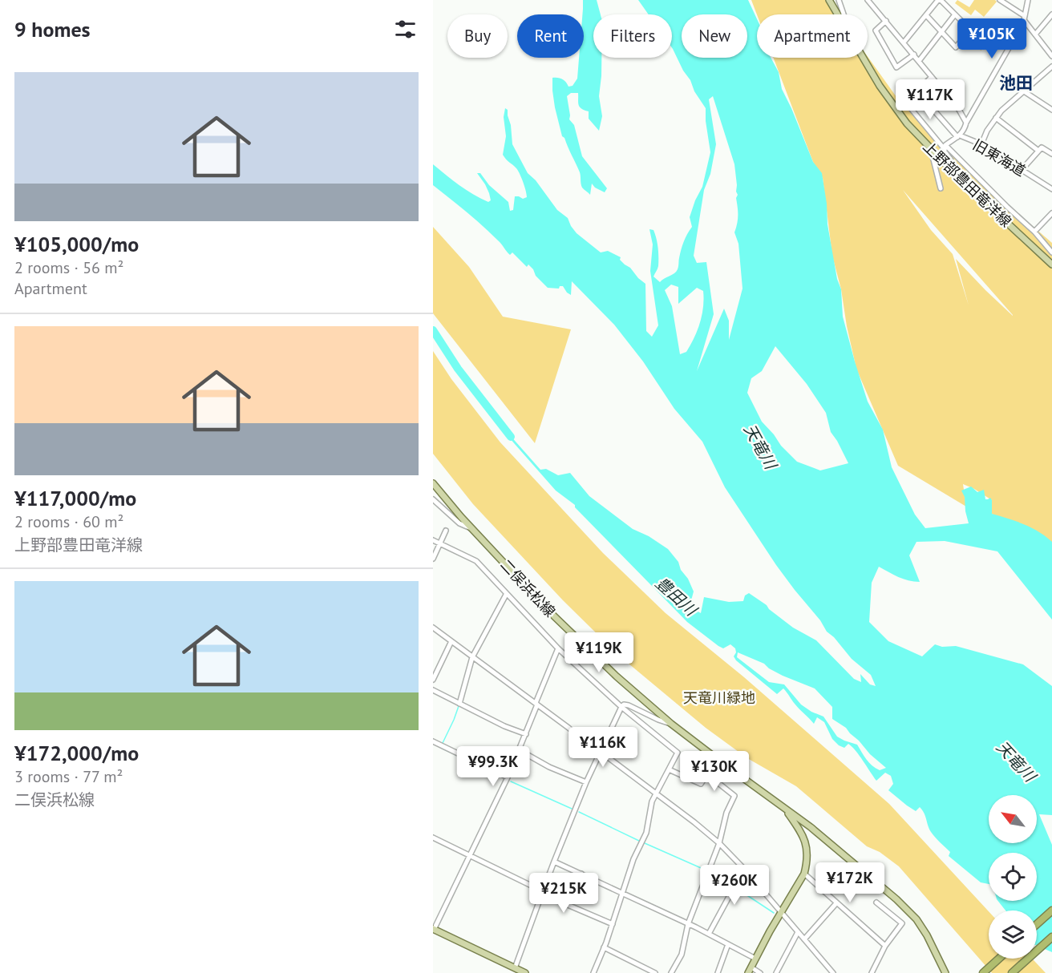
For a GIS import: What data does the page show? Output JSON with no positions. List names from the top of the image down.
{
  "streets": {
    "main road": ["上野部豊田竜洋線", "二俣浜松線"],
    "street": ["旧東海道"]
  },
  "districts": ["池田"],
  "water": ["天竜川", "豊田川"],
  "parks": ["天竜川緑地"],
  "north": "top left",
  "page": {
    "heading": "9 homes",
    "chip": [
      "Buy",
      "Rent",
      "Filters",
      "New",
      "Apartment"
    ],
    "price": [
      "¥105K",
      "¥117K",
      "¥119K",
      "¥116K",
      "¥99.3K",
      "¥130K",
      "¥172K",
      "¥260K",
      "¥215K"
    ],
    "list": [
      {
        "name": "¥105,000/mo",
        "note": "2 rooms · 56 m² · Apartment"
      },
      {
        "name": "¥117,000/mo",
        "note": "2 rooms · 60 m² · 上野部豊田竜洋線"
      },
      {
        "name": "¥172,000/mo",
        "note": "3 rooms · 77 m² · 二俣浜松線"
      }
    ]
  }
}
